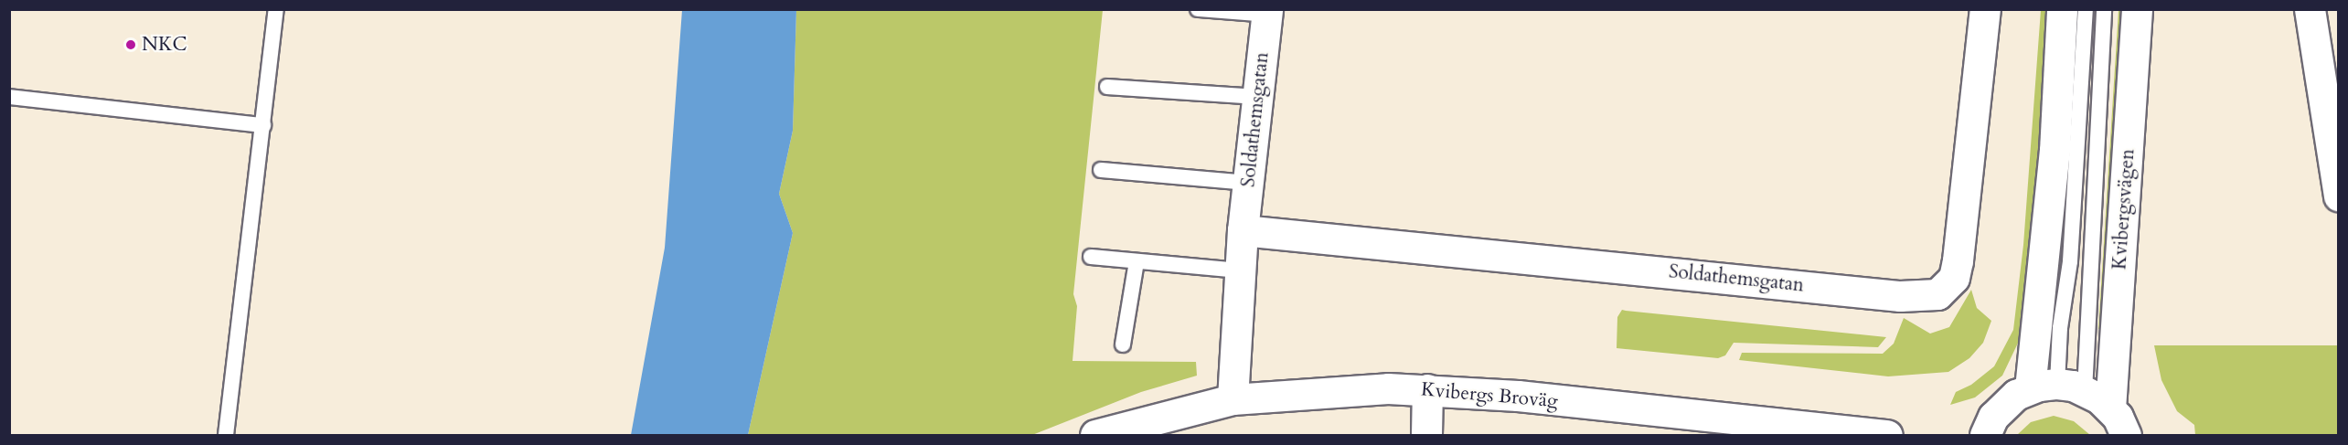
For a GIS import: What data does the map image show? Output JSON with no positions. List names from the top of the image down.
{
  "streets": {
    "street": ["Soldathemsgatan", "Kvibergsvägen", "Kvibergs Broväg"]
  },
  "crossings": [
    ["Soldathemsgatan", "Kvibergs Broväg"]
  ],
  "places": ["NKC"]
}
